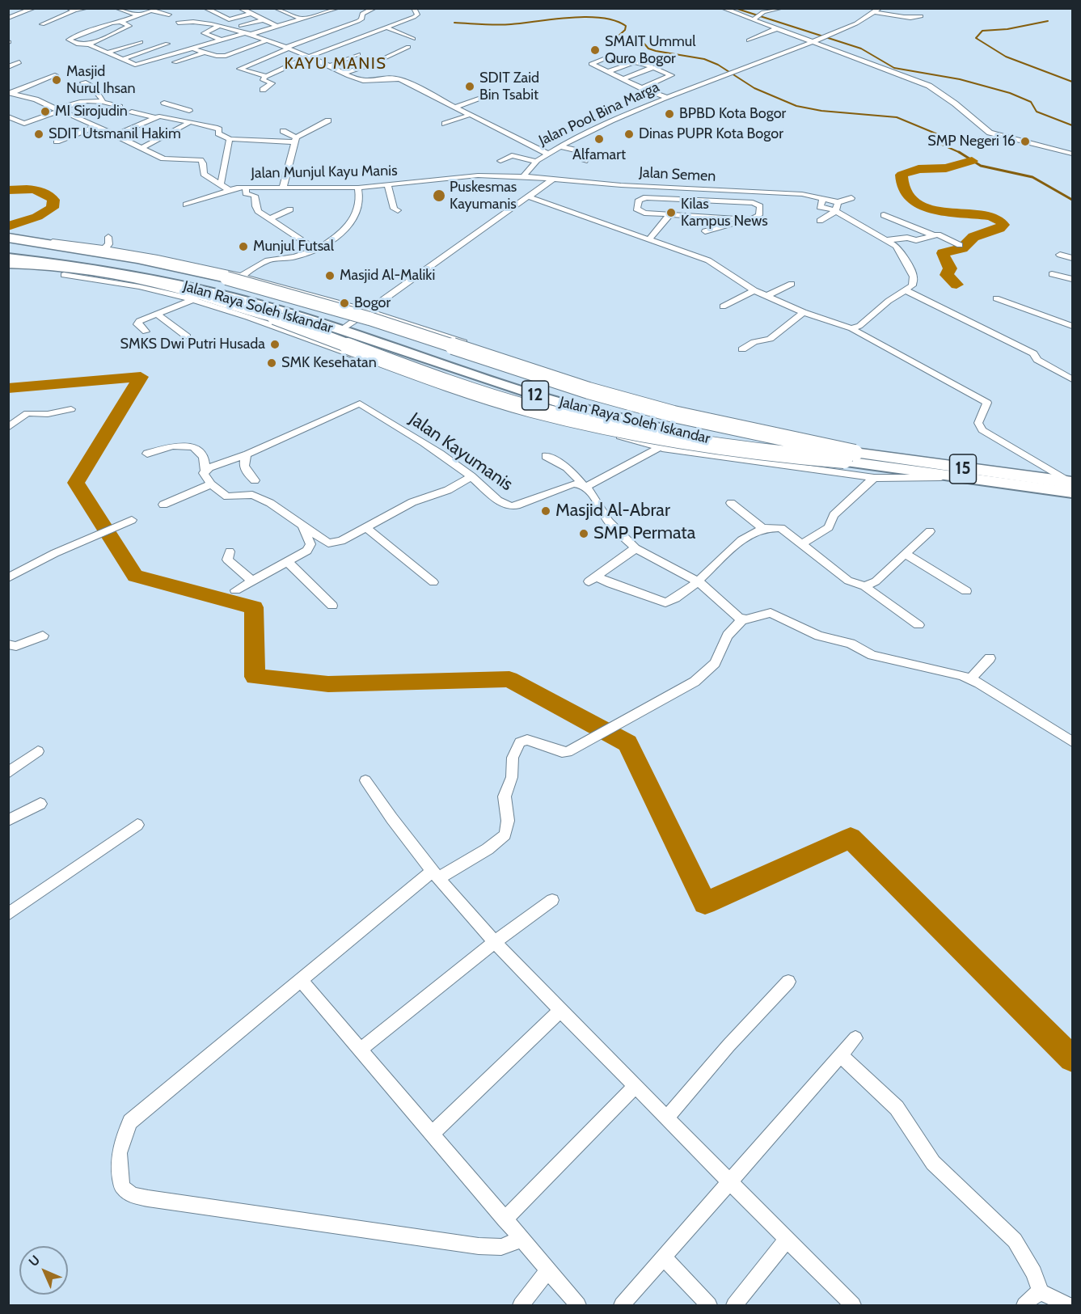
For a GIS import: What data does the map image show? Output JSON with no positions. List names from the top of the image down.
{
  "streets": {
    "highway": ["Jalan Raya Soleh Iskandar", "12", "15"],
    "street": [
      "Jalan Pool Bina Marga",
      "Jalan Munjul Kayu Manis",
      "Jalan Semen",
      "Jalan Kayumanis"
    ]
  },
  "crossings": [
    ["Jalan Pool Bina Marga", "Jalan Munjul Kayu Manis"],
    ["Jalan Raya Soleh Iskandar", "15"]
  ],
  "districts": ["KAYU MANIS"],
  "places": [
    "SMAIT Ummul Quro Bogor",
    "Masjid Nurul Ihsan",
    "SDIT Zaid Bin Tsabit",
    "MI Sirojudin",
    "BPBD Kota Bogor",
    "SDIT Utsmanil Hakim",
    "Dinas PUPR Kota Bogor",
    "Alfamart",
    "SMP Negeri 16",
    "Puskesmas Kayumanis",
    "Kilas Kampus News",
    "Munjul Futsal",
    "Masjid Al-Maliki",
    "Bogor",
    "SMKS Dwi Putri Husada",
    "SMK Kesehatan",
    "Masjid Al-Abrar",
    "SMP Permata"
  ],
  "north": "top left"
}
